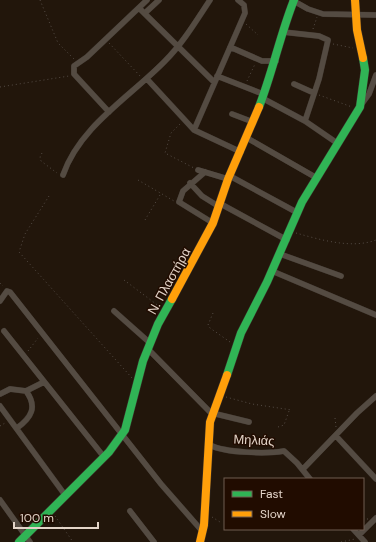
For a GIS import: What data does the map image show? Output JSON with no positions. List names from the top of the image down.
{
  "streets": {
    "street": ["Ν. Πλαστήρα", "Μηλιάς"]
  },
  "legend": ["Fast", "Slow"],
  "scale_bar": "100 m"
}
